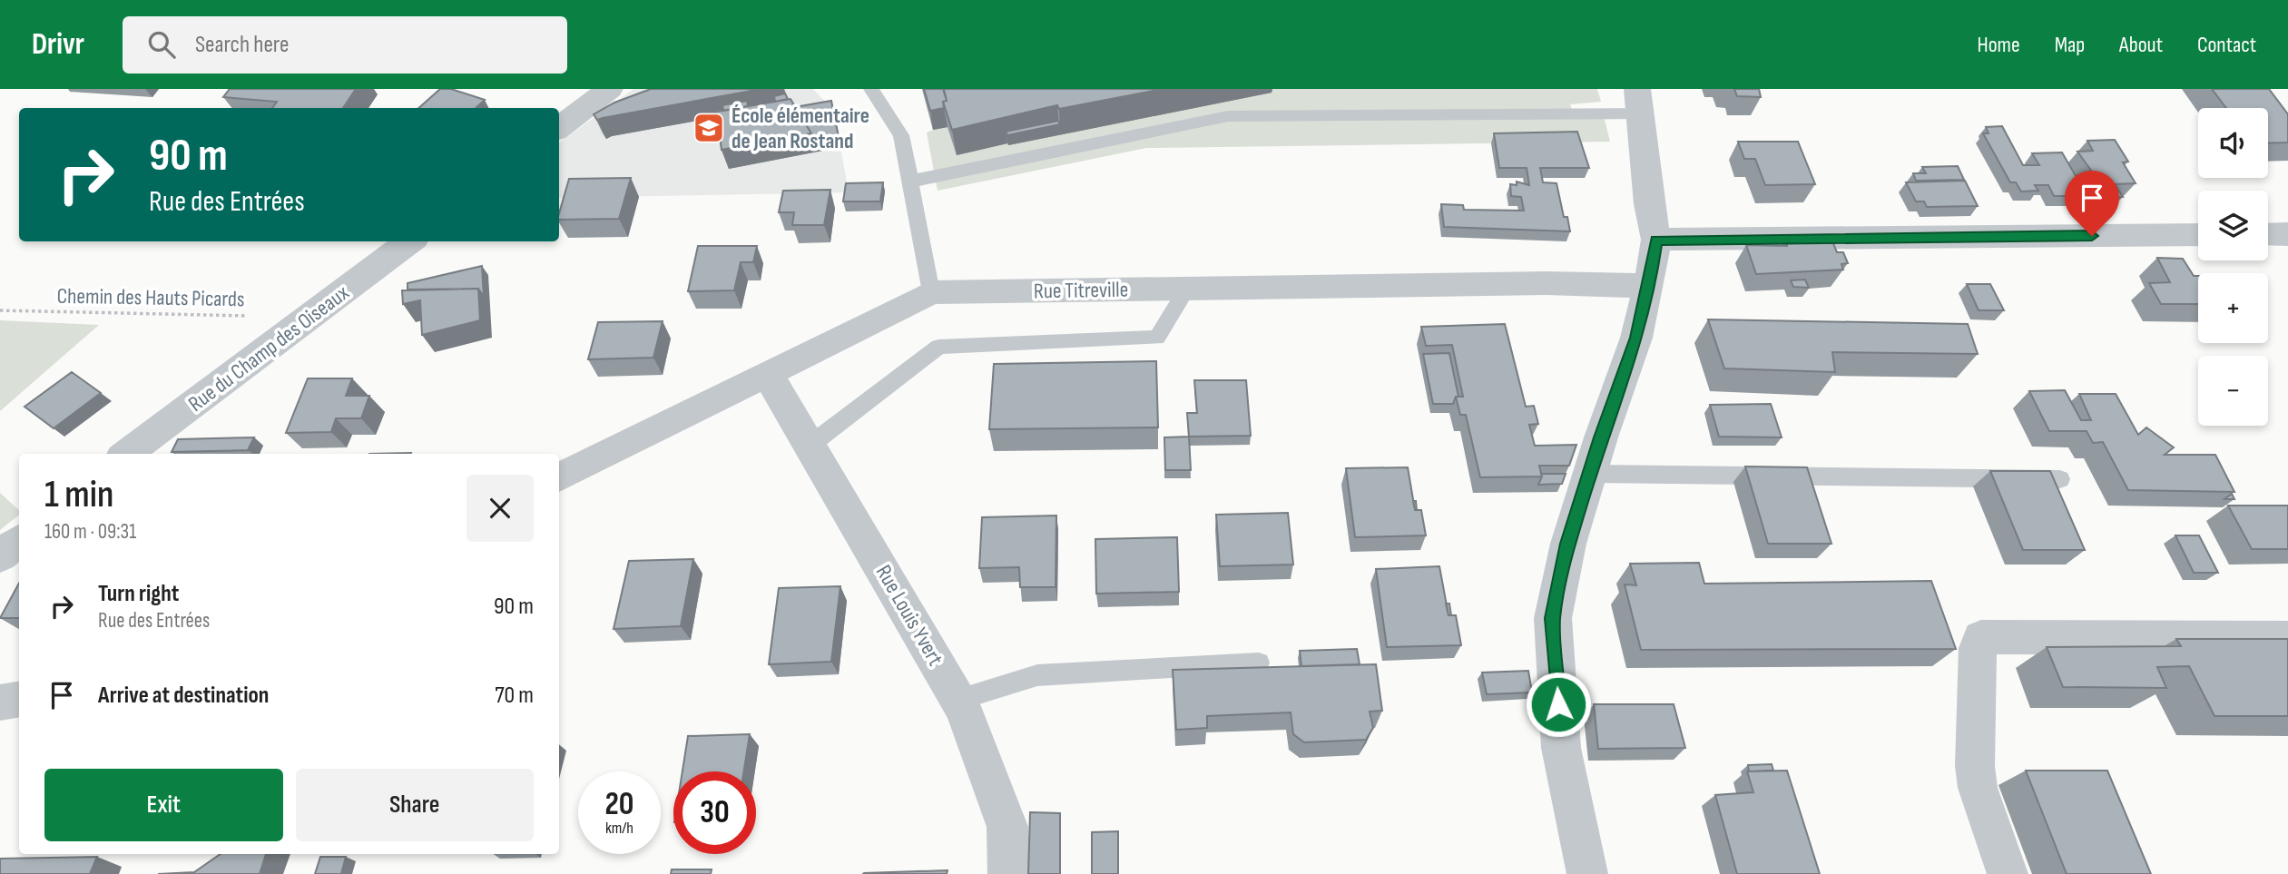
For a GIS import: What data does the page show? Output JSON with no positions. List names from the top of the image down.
{
  "streets": {
    "street": ["Rue Titreville", "Rue du Champ des Oiseaux", "Rue Louis Yvert"],
    "path": ["Chemin des Hauts Picards"]
  },
  "crossings": [
    ["Rue Titreville", "Rue Louis Yvert"],
    ["Chemin des Hauts Picards", "Rue du Champ des Oiseaux"]
  ],
  "places": {
    "school or university": ["École élémentaire de Jean Rostand"]
  },
  "page": {
    "header": "Drivr",
    "search": "Search here",
    "nav": [
      "Home",
      "Map",
      "About",
      "Contact"
    ],
    "map_buttons": ["+", "−"],
    "turn": ["90 m", "Rue des Entrées"],
    "heading": ["1 min", "160 m · 09:31"],
    "list": [
      {
        "name": "Turn right",
        "note": "Rue des Entrées",
        "value": "90 m"
      },
      {
        "name": "Arrive at destination",
        "value": "70 m"
      }
    ],
    "buttons": ["Exit", "Share"],
    "speed": "20 km/h",
    "limit": "30"
  }
}
